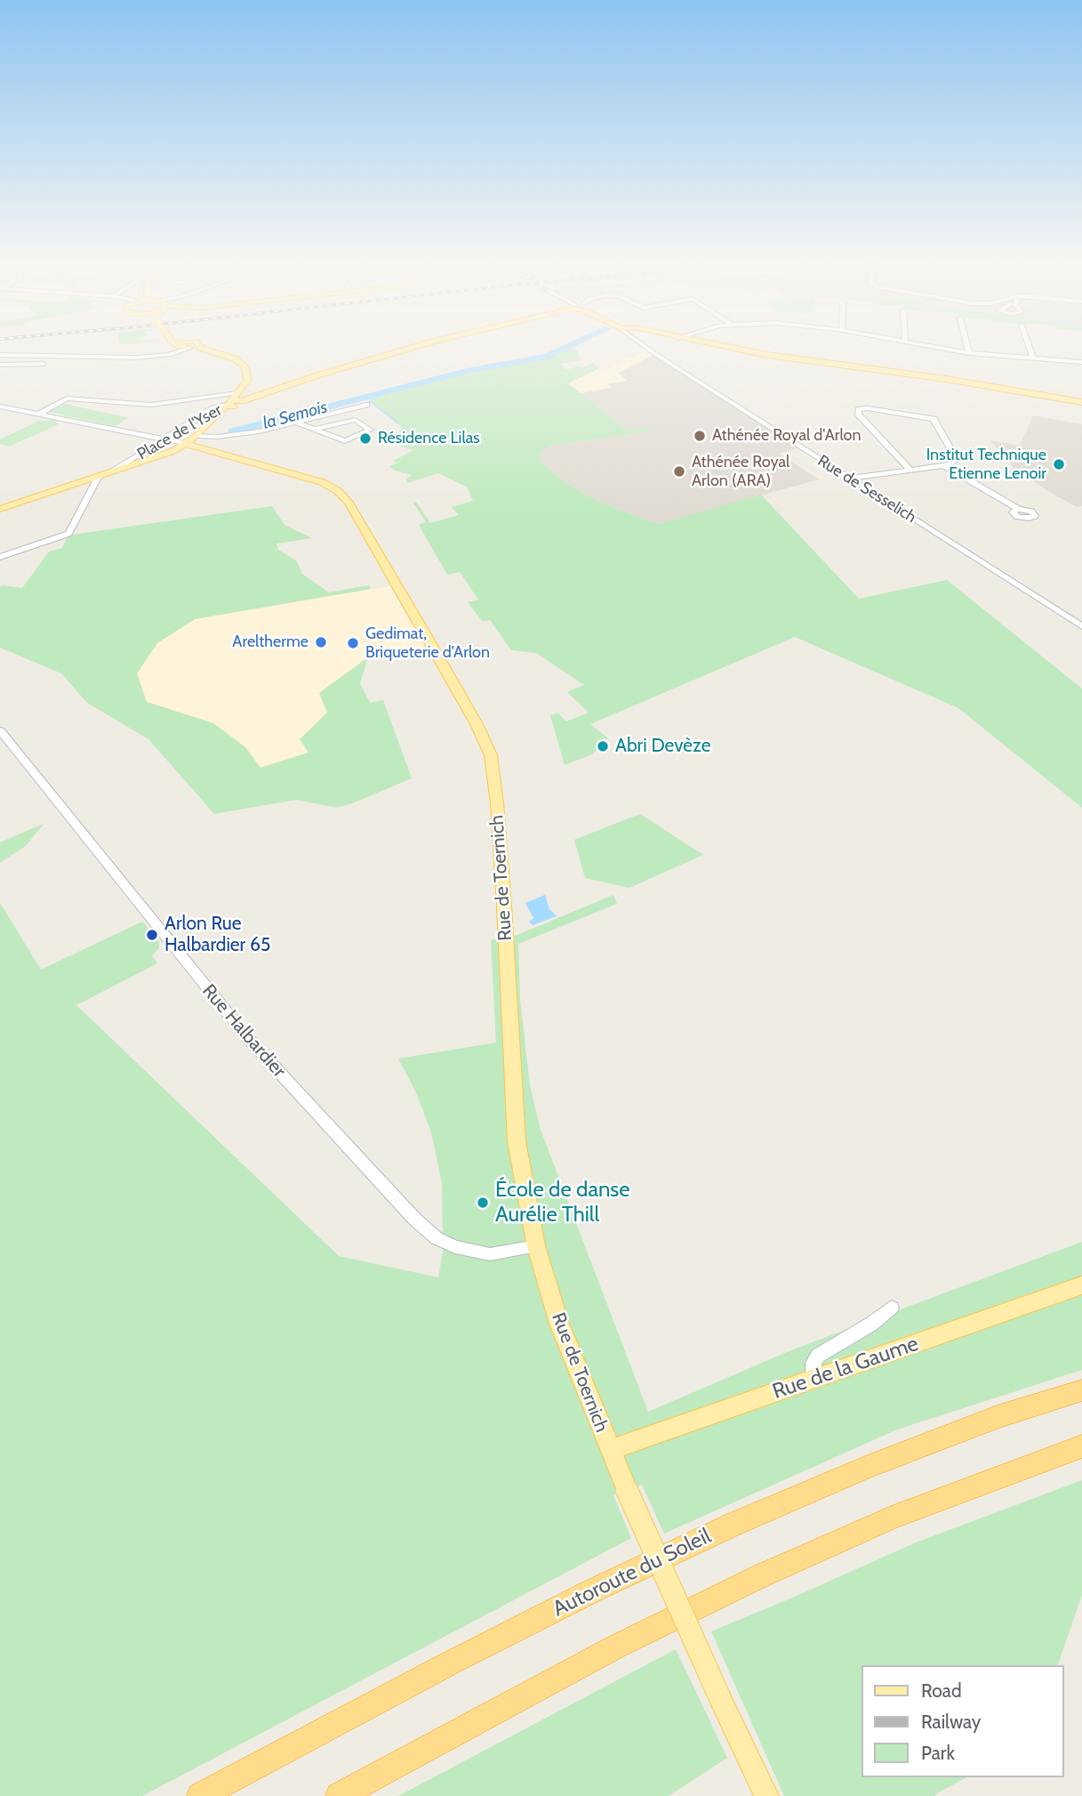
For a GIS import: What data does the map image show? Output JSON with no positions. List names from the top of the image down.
{
  "streets": {
    "highway": ["Autoroute du Soleil"],
    "main road": ["Place de l'Yser", "Rue de Toernich", "Rue de la Gaume"],
    "street": ["Rue de Sesselich", "Rue Halbardier"]
  },
  "crossings": [
    ["Place de l'Yser", "Rue de Toernich"],
    ["Rue de Toernich", "Rue Halbardier"],
    ["Rue de Toernich", "Rue de la Gaume"]
  ],
  "water": ["la Semois"],
  "places": [
    "Athénée Royal d'Arlon",
    "Résidence Lilas",
    "Institut Technique Etienne Lenoir",
    "Athénée Royal Arlon (ARA)",
    "Areltherme",
    "Gedimat, Briqueterie d'Arlon",
    "Abri Devèze",
    "Arlon Rue Halbardier 65",
    "École de danse Aurélie Thill"
  ],
  "legend": ["Road", "Railway", "Park"]
}
